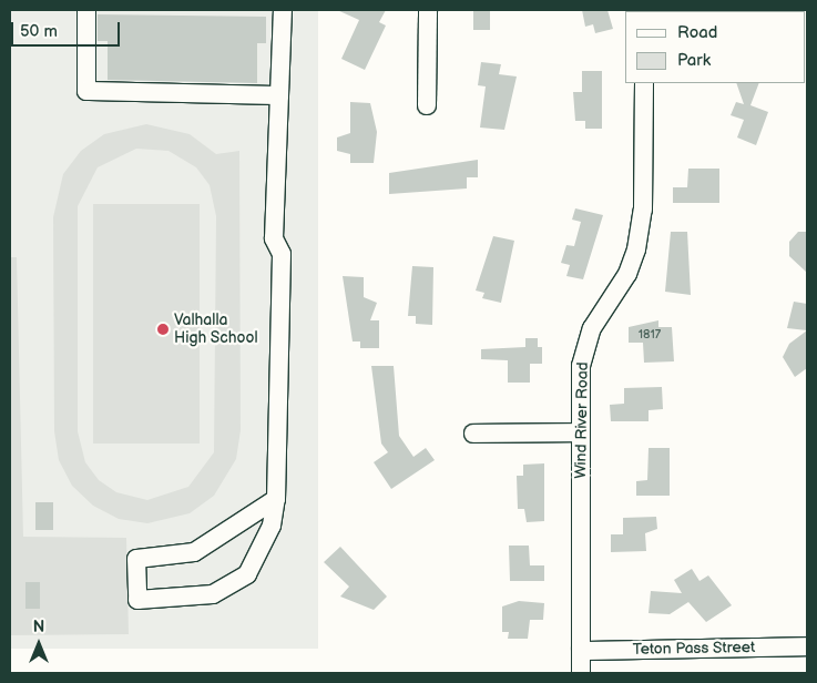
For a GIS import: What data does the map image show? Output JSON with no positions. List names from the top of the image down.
{
  "streets": {
    "street": ["Wind River Road", "Teton Pass Street"]
  },
  "crossings": [
    ["Wind River Road", "Teton Pass Street"]
  ],
  "places": ["Valhalla High School"],
  "house_numbers": ["1817"],
  "legend": ["Road", "Park"],
  "scale_bar": "50 m",
  "north": "top"
}
